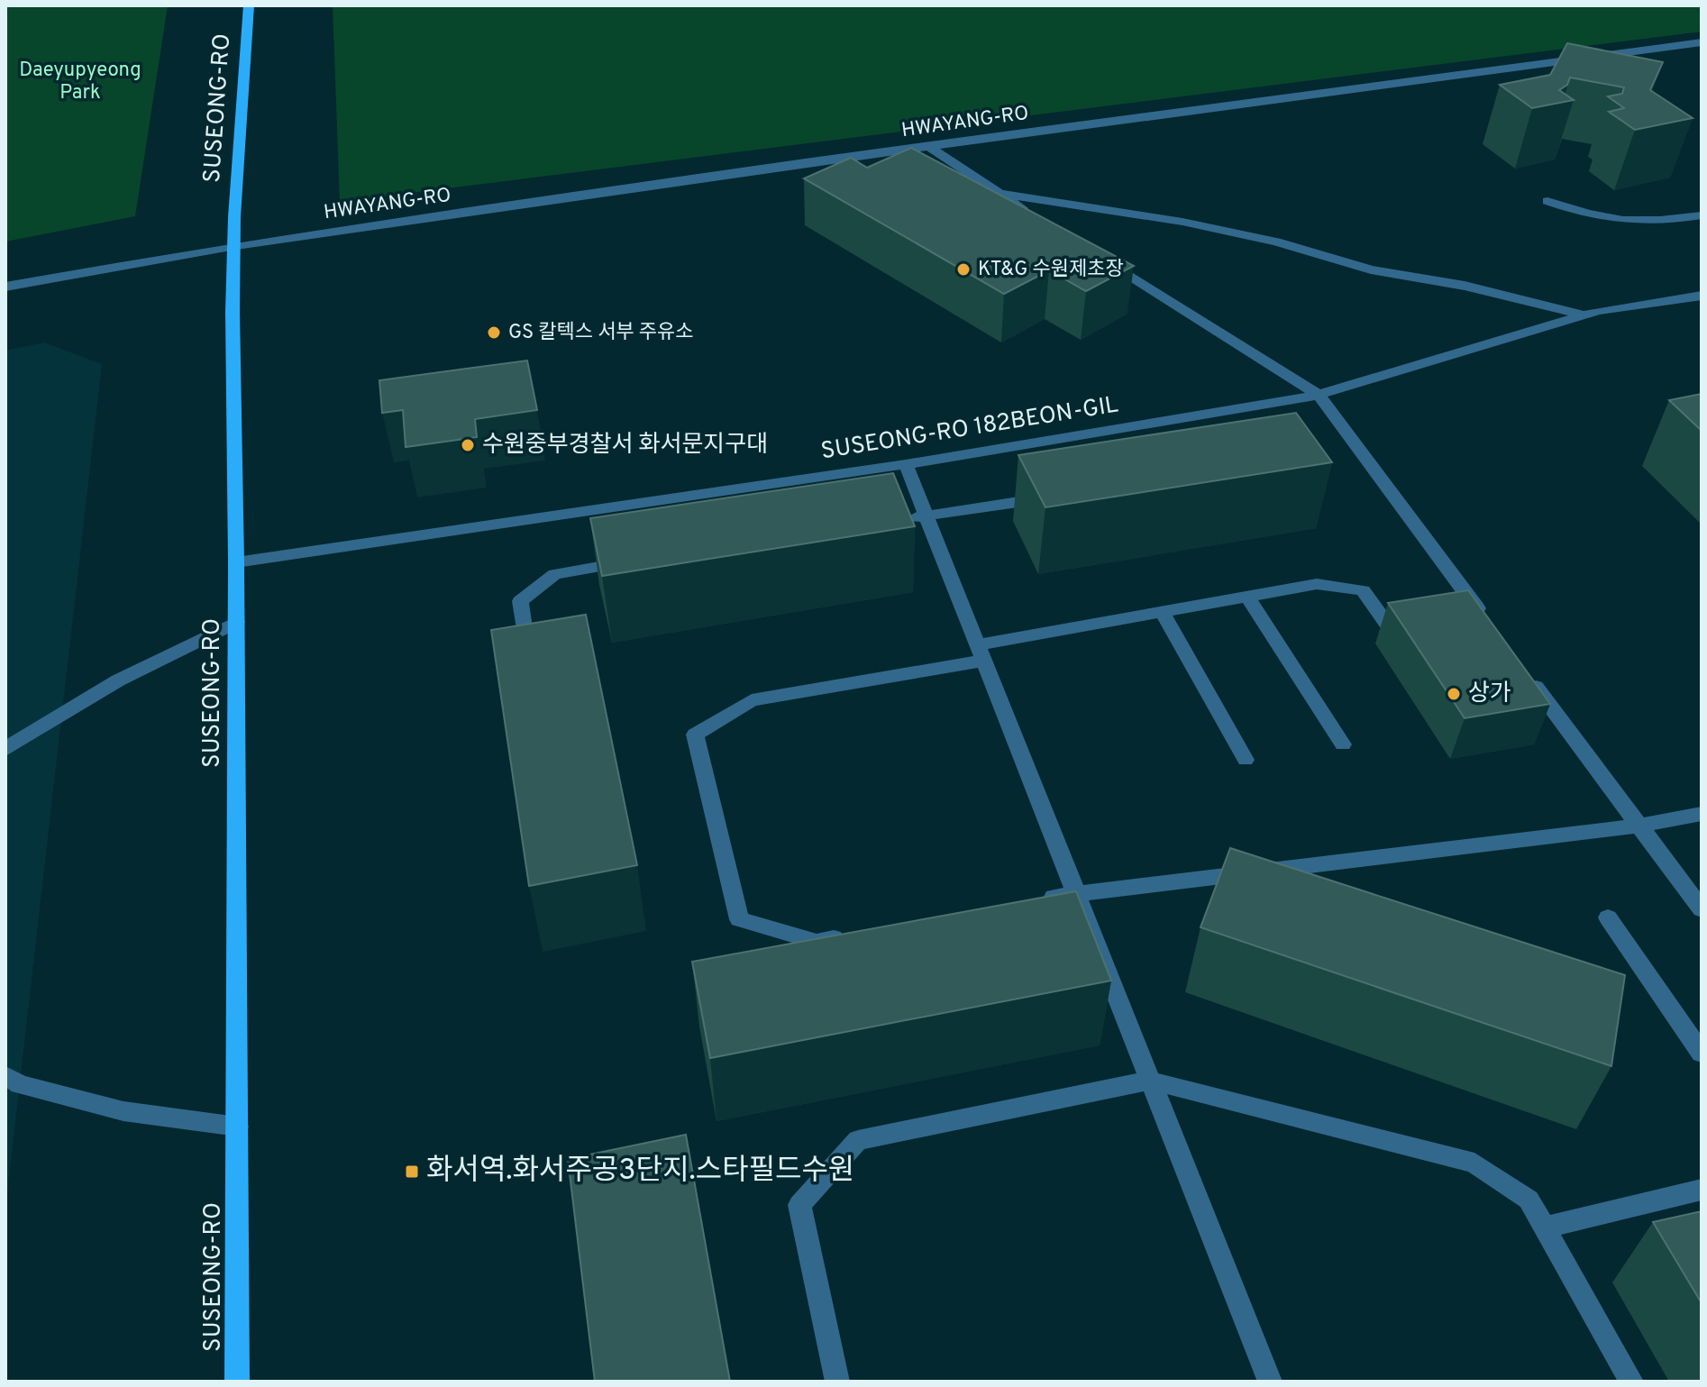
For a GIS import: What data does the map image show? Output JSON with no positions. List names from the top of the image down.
{
  "streets": {
    "main road": ["SUSEONG-RO"],
    "street": ["HWAYANG-RO", "SUSEONG-RO 182BEON-GIL"]
  },
  "crossings": [
    ["SUSEONG-RO", "HWAYANG-RO"],
    ["SUSEONG-RO", "SUSEONG-RO 182BEON-GIL"]
  ],
  "parks": ["Daeyupyeong Park"],
  "places": {
    "other": [
      "KT&G 수원제초장",
      "GS 칼텍스 서부 주유소",
      "수원중부경찰서 화서문지구대",
      "상가"
    ],
    "transit": ["화서역.화서주공3단지.스타필드수원"]
  }
}
